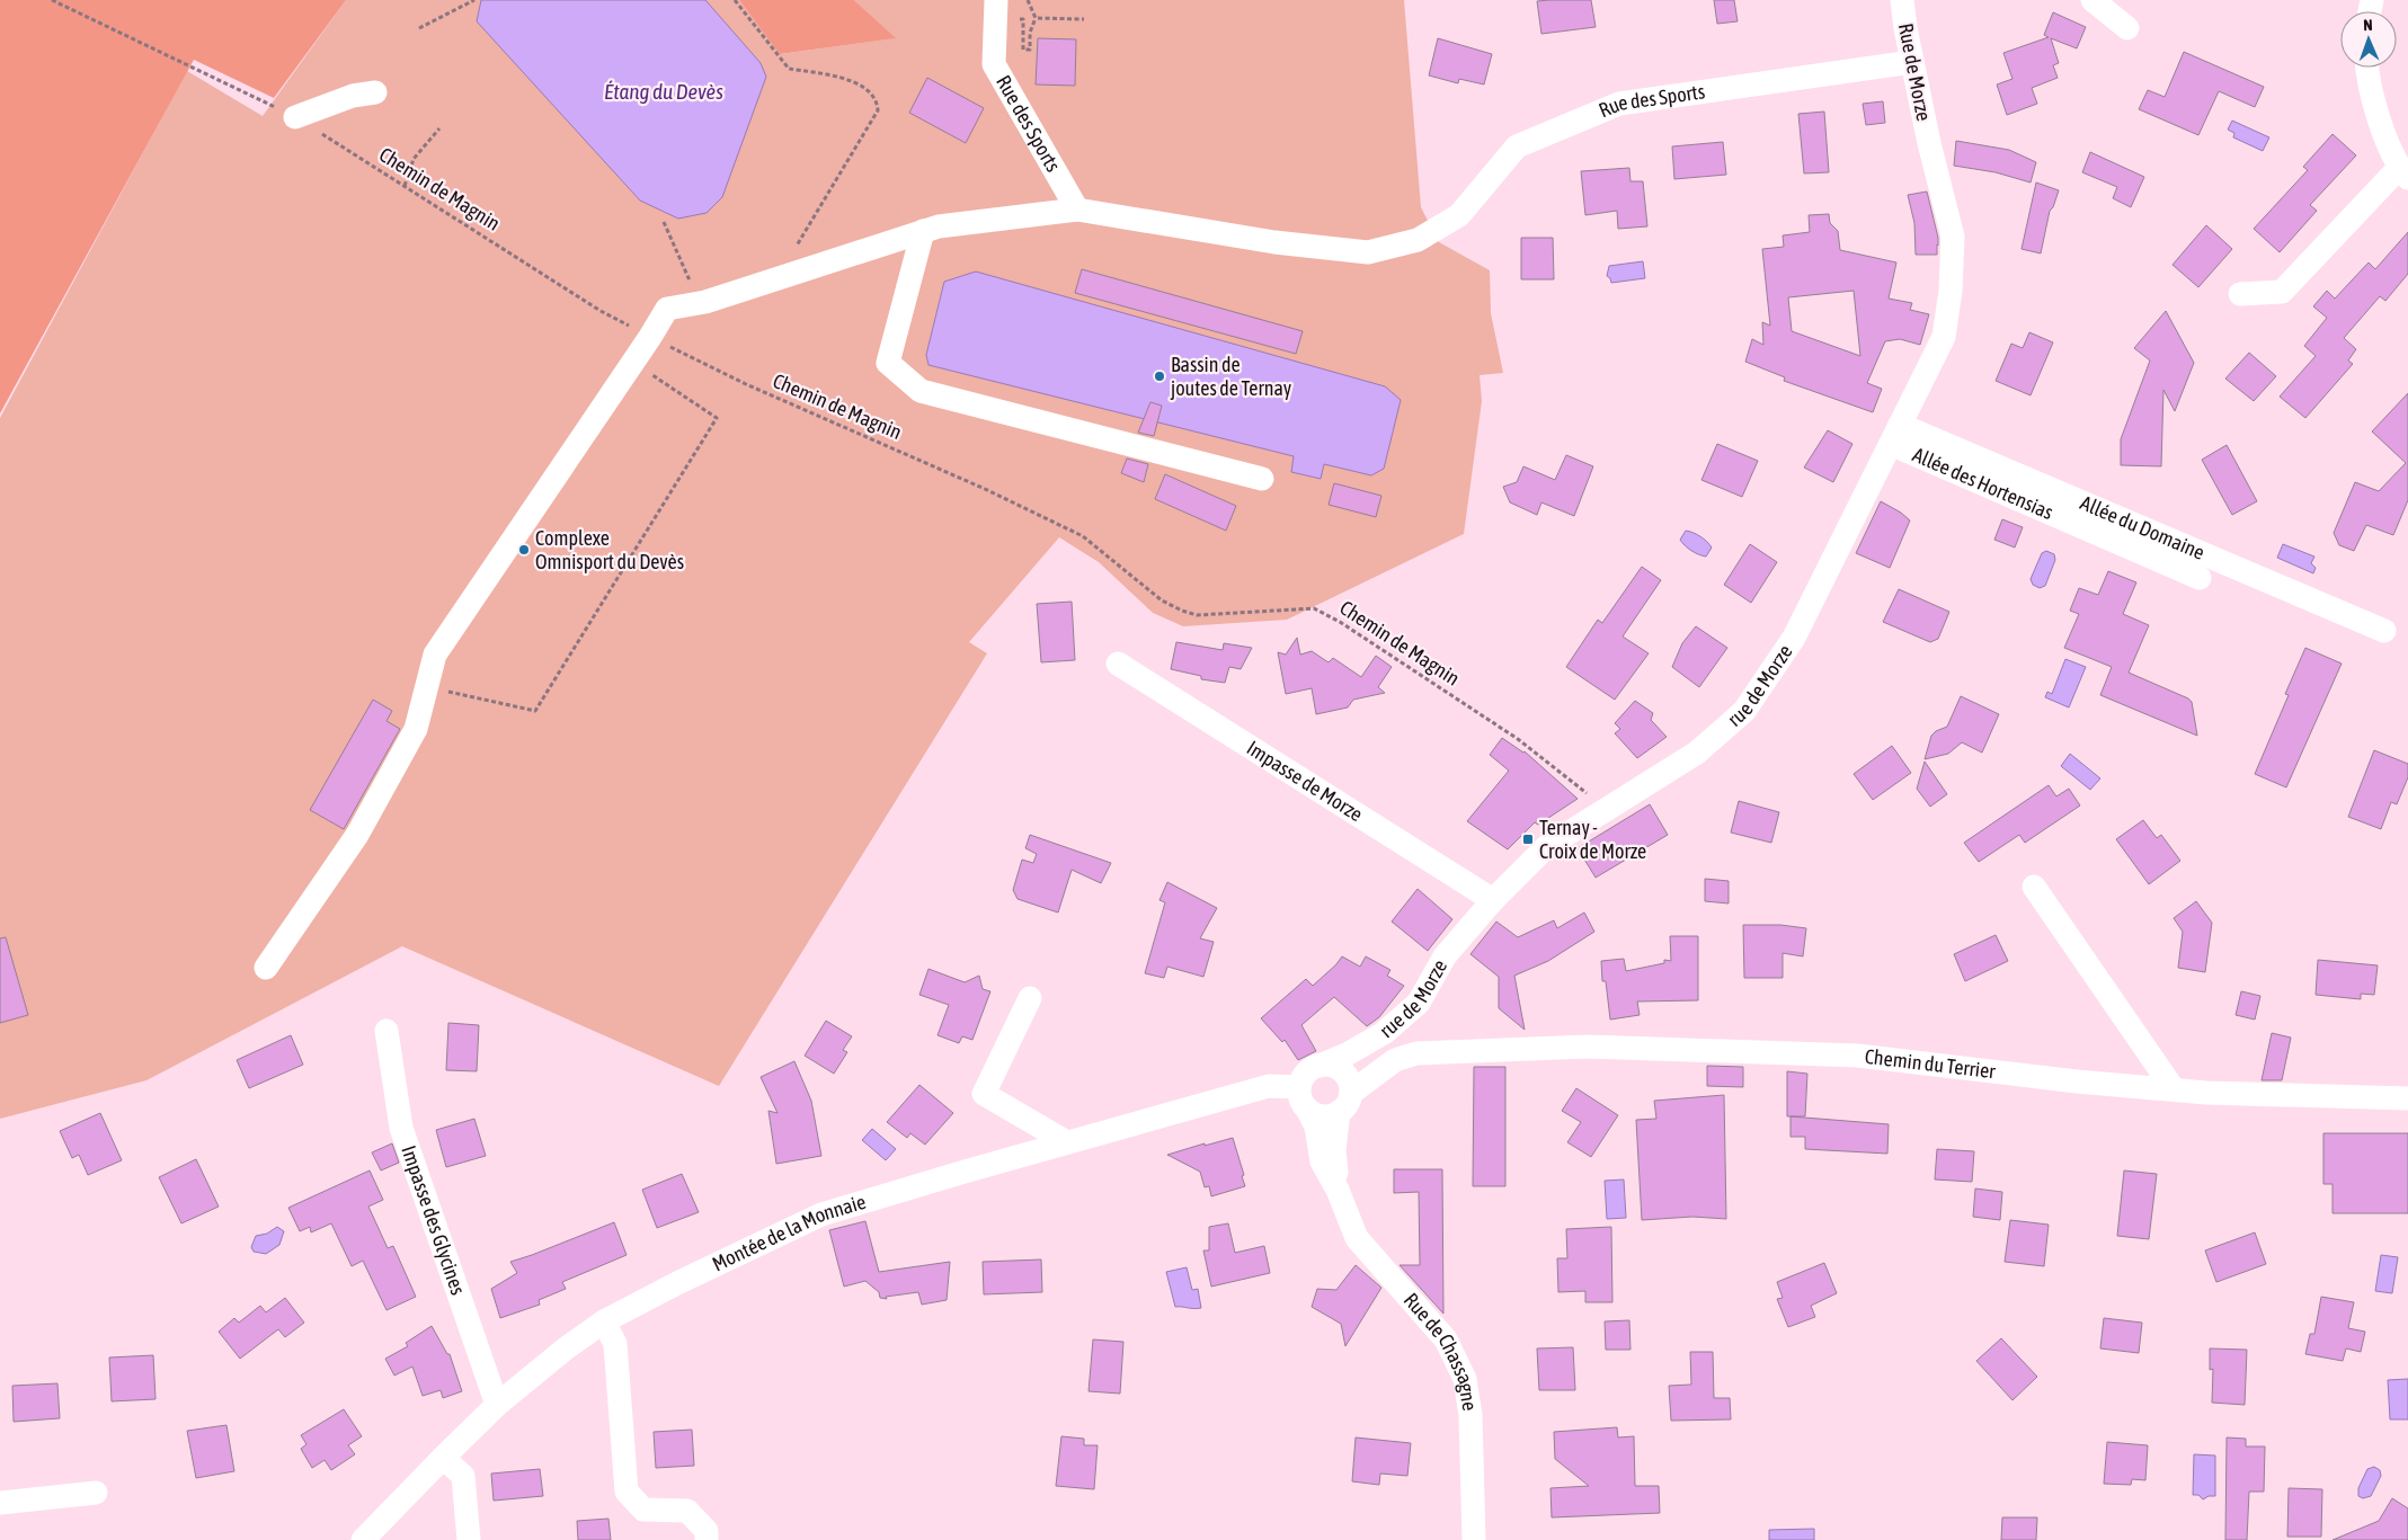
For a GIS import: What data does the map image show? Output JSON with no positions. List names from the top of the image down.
{
  "streets": {
    "street": [
      "Rue de Morze",
      "Rue des Sports",
      "Allée des Hortensias",
      "Allée du Domaine",
      "rue de Morze",
      "Impasse de Morze",
      "Chemin du Terrier",
      "Impasse des Glycines",
      "Montée de la Monnaie",
      "Rue de Chassagne"
    ],
    "path": ["Chemin de Magnin"]
  },
  "crossings": [
    ["Rue de Morze", "Rue des Sports"],
    ["Rue de Morze", "rue de Morze"],
    ["Rue des Sports", "Chemin de Magnin"],
    ["Chemin de Magnin", "rue de Morze"],
    ["Allée des Hortensias", "Allée du Domaine"],
    ["Allée des Hortensias", "rue de Morze"],
    ["Allée du Domaine", "rue de Morze"],
    ["rue de Morze", "Impasse de Morze"],
    ["rue de Morze", "Chemin du Terrier"],
    ["rue de Morze", "Montée de la Monnaie"],
    ["Impasse des Glycines", "Montée de la Monnaie"]
  ],
  "water": ["Étang du Devès"],
  "places": {
    "other": ["Bassin de joutes de Ternay", "Complexe Omnisport du Devès"],
    "transit": ["Ternay - Croix de Morze"]
  },
  "north": "top"
}
